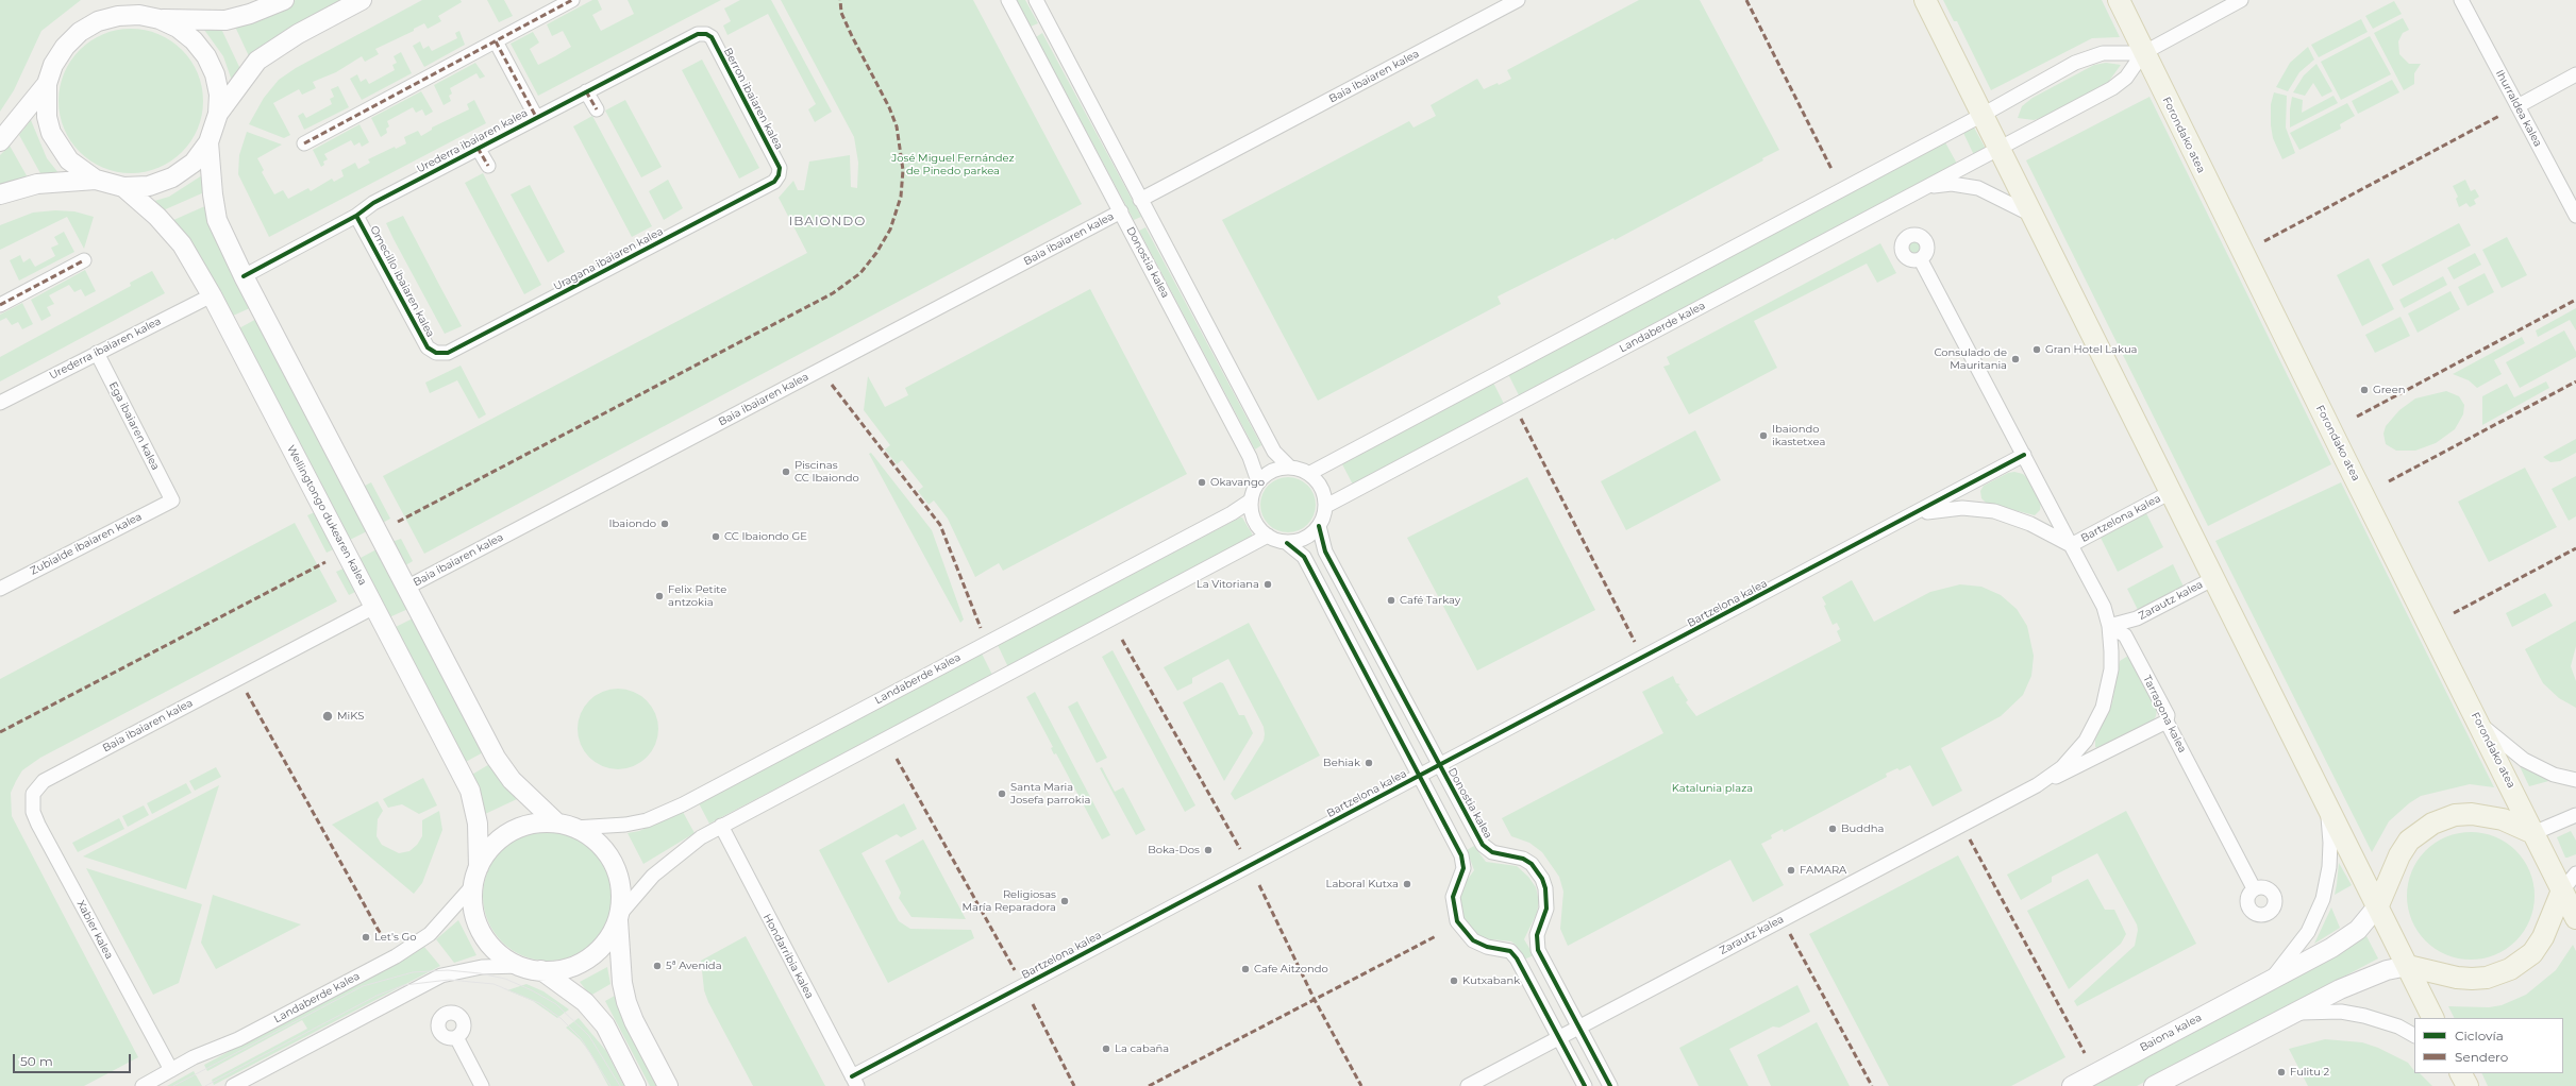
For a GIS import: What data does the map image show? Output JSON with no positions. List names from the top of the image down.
{
  "streets": {
    "main road": ["Forondako atea", "Wellingtongo dukearen kalea", "Baiona kalea"],
    "street": [
      "Baia ibaiaren kalea",
      "Berron ibaiaren kalea",
      "Ihurraldea kalea",
      "Urederra ibaiaren kalea",
      "Uragana ibaiaren kalea",
      "Donostia kalea",
      "Omecillo ibaiaren kalea",
      "Landaberde kalea",
      "Ega ibaiaren kalea",
      "Bartzelona kalea",
      "Zubialde ibaiaren kalea",
      "Zarautz kalea",
      "Tarragona kalea",
      "Xabier kalea",
      "Hondarribia kalea"
    ]
  },
  "crossings": [
    ["Baia ibaiaren kalea", "Donostia kalea"],
    ["Baia ibaiaren kalea", "Wellingtongo dukearen kalea"],
    ["Baia ibaiaren kalea", "Xabier kalea"],
    ["Berron ibaiaren kalea", "Urederra ibaiaren kalea"],
    ["Berron ibaiaren kalea", "Uragana ibaiaren kalea"],
    ["Urederra ibaiaren kalea", "Omecillo ibaiaren kalea"],
    ["Urederra ibaiaren kalea", "Ega ibaiaren kalea"],
    ["Urederra ibaiaren kalea", "Wellingtongo dukearen kalea"],
    ["Uragana ibaiaren kalea", "Omecillo ibaiaren kalea"],
    ["Donostia kalea", "Landaberde kalea"],
    ["Donostia kalea", "Bartzelona kalea"],
    ["Donostia kalea", "Zarautz kalea"],
    ["Landaberde kalea", "Wellingtongo dukearen kalea"],
    ["Landaberde kalea", "Xabier kalea"],
    ["Ega ibaiaren kalea", "Zubialde ibaiaren kalea"],
    ["Bartzelona kalea", "Hondarribia kalea"],
    ["Zarautz kalea", "Tarragona kalea"]
  ],
  "districts": ["IBAIONDO"],
  "parks": ["José Miguel Fernández de Pinedo parkea", "Katalunia plaza"],
  "places": [
    "Gran Hotel Lakua",
    "Consulado de Mauritania",
    "Green",
    "Ibaiondo ikastetxea",
    "Piscinas CC Ibaiondo",
    "Okavango",
    "Ibaiondo",
    "CC Ibaiondo GE",
    "La Vitoriana",
    "Felix Petite antzokia",
    "Café Tarkay",
    "MiKS",
    "Behiak",
    "Santa Maria Josefa parrokia",
    "Buddha",
    "Boka-Dos",
    "FAMARA",
    "Laboral Kutxa",
    "Religiosas María Reparadora",
    "Let's Go",
    "5ª Avenida",
    "Cafe Aitzondo",
    "Kutxabank",
    "La cabaña",
    "Fulitu 2"
  ],
  "legend": ["Ciclovía", "Sendero"],
  "scale_bar": "50 m"
}
